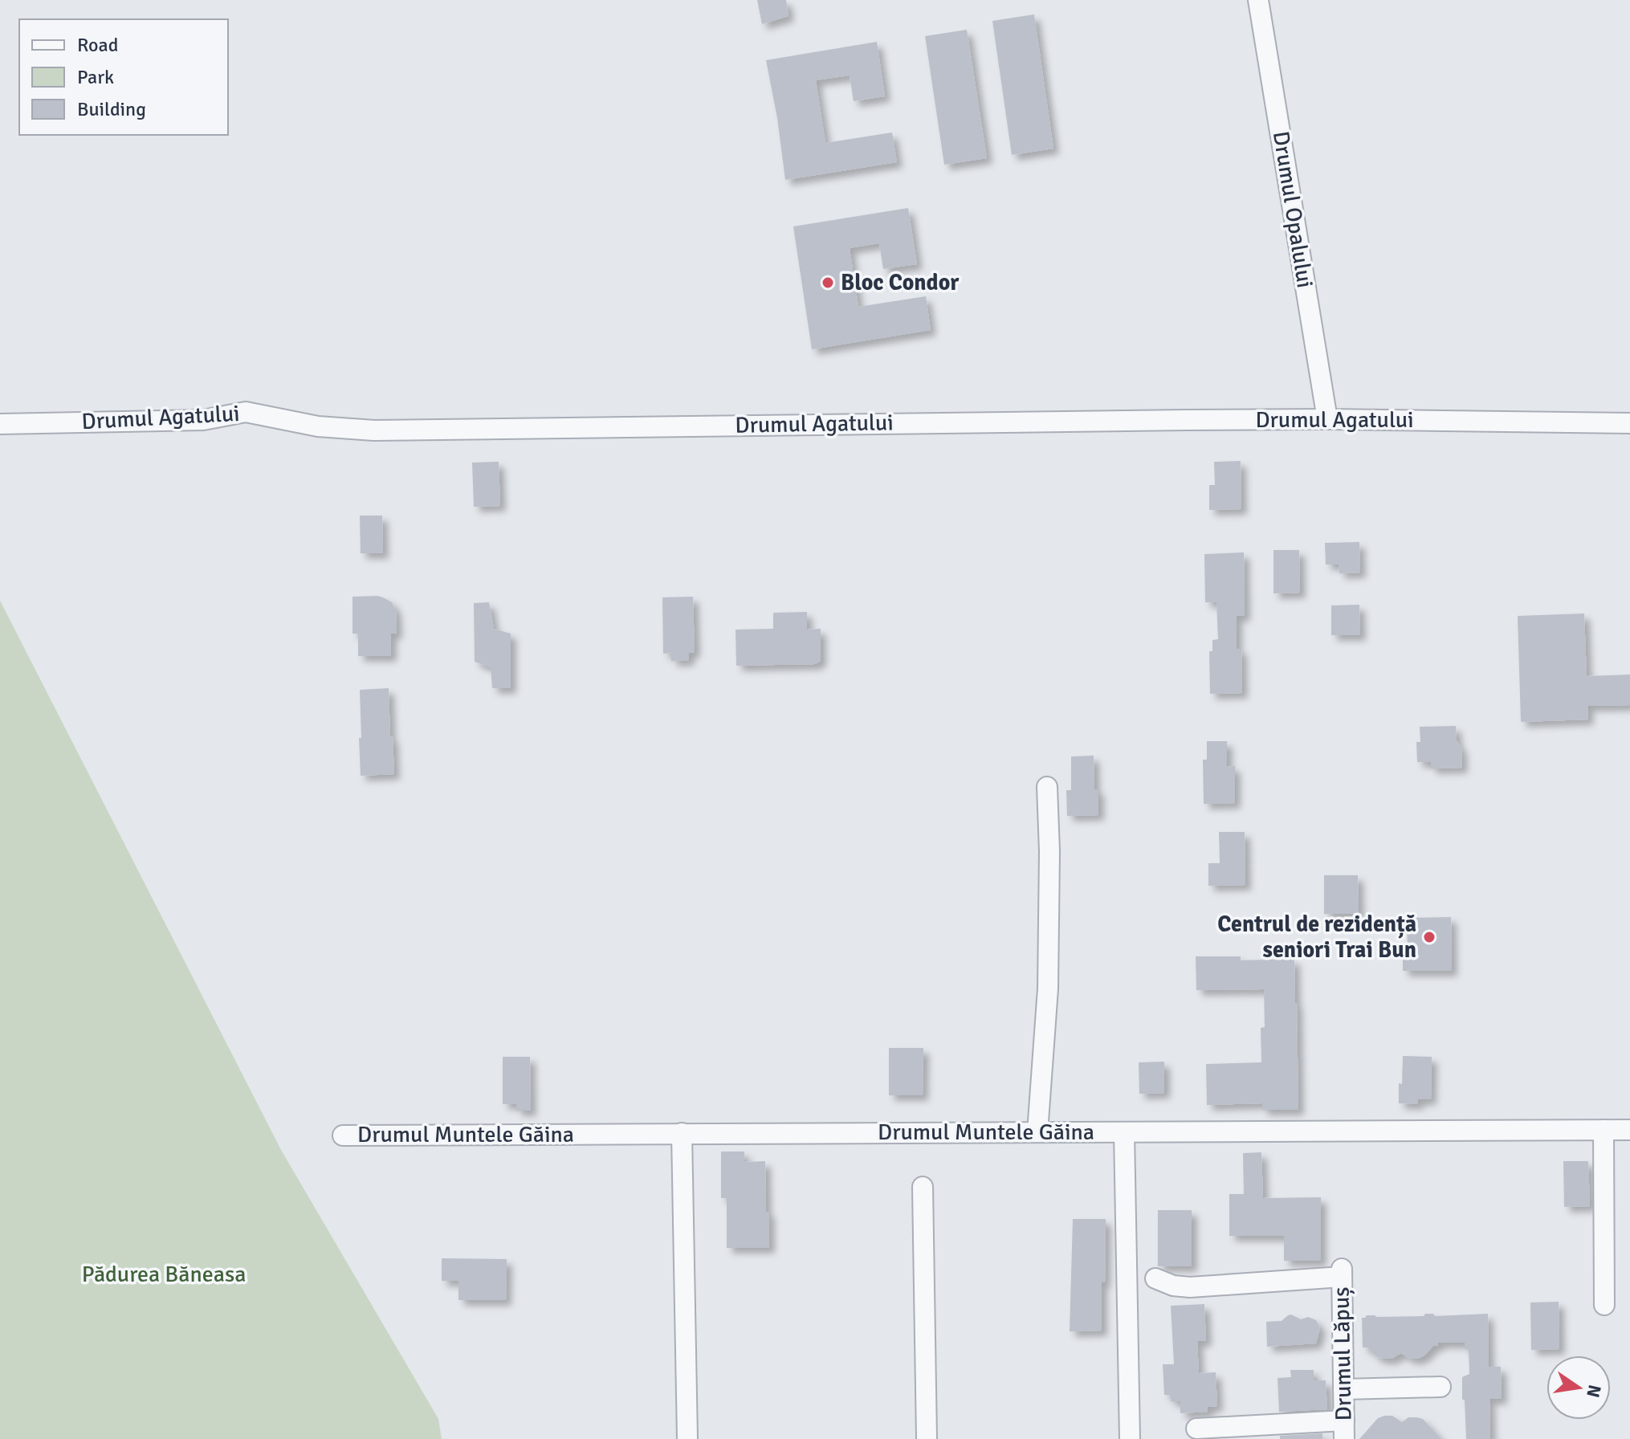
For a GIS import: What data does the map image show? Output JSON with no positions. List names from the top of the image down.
{
  "streets": {
    "street": [
      "Drumul Opalului",
      "Drumul Agatului",
      "Drumul Muntele Găina",
      "Drumul Lăpuș"
    ]
  },
  "crossings": [
    ["Drumul Opalului", "Drumul Agatului"]
  ],
  "parks": ["Pădurea Băneasa"],
  "places": ["Bloc Condor", "Centrul de rezidență seniori Trai Bun"],
  "legend": ["Road", "Park", "Building"],
  "north": "right"
}
